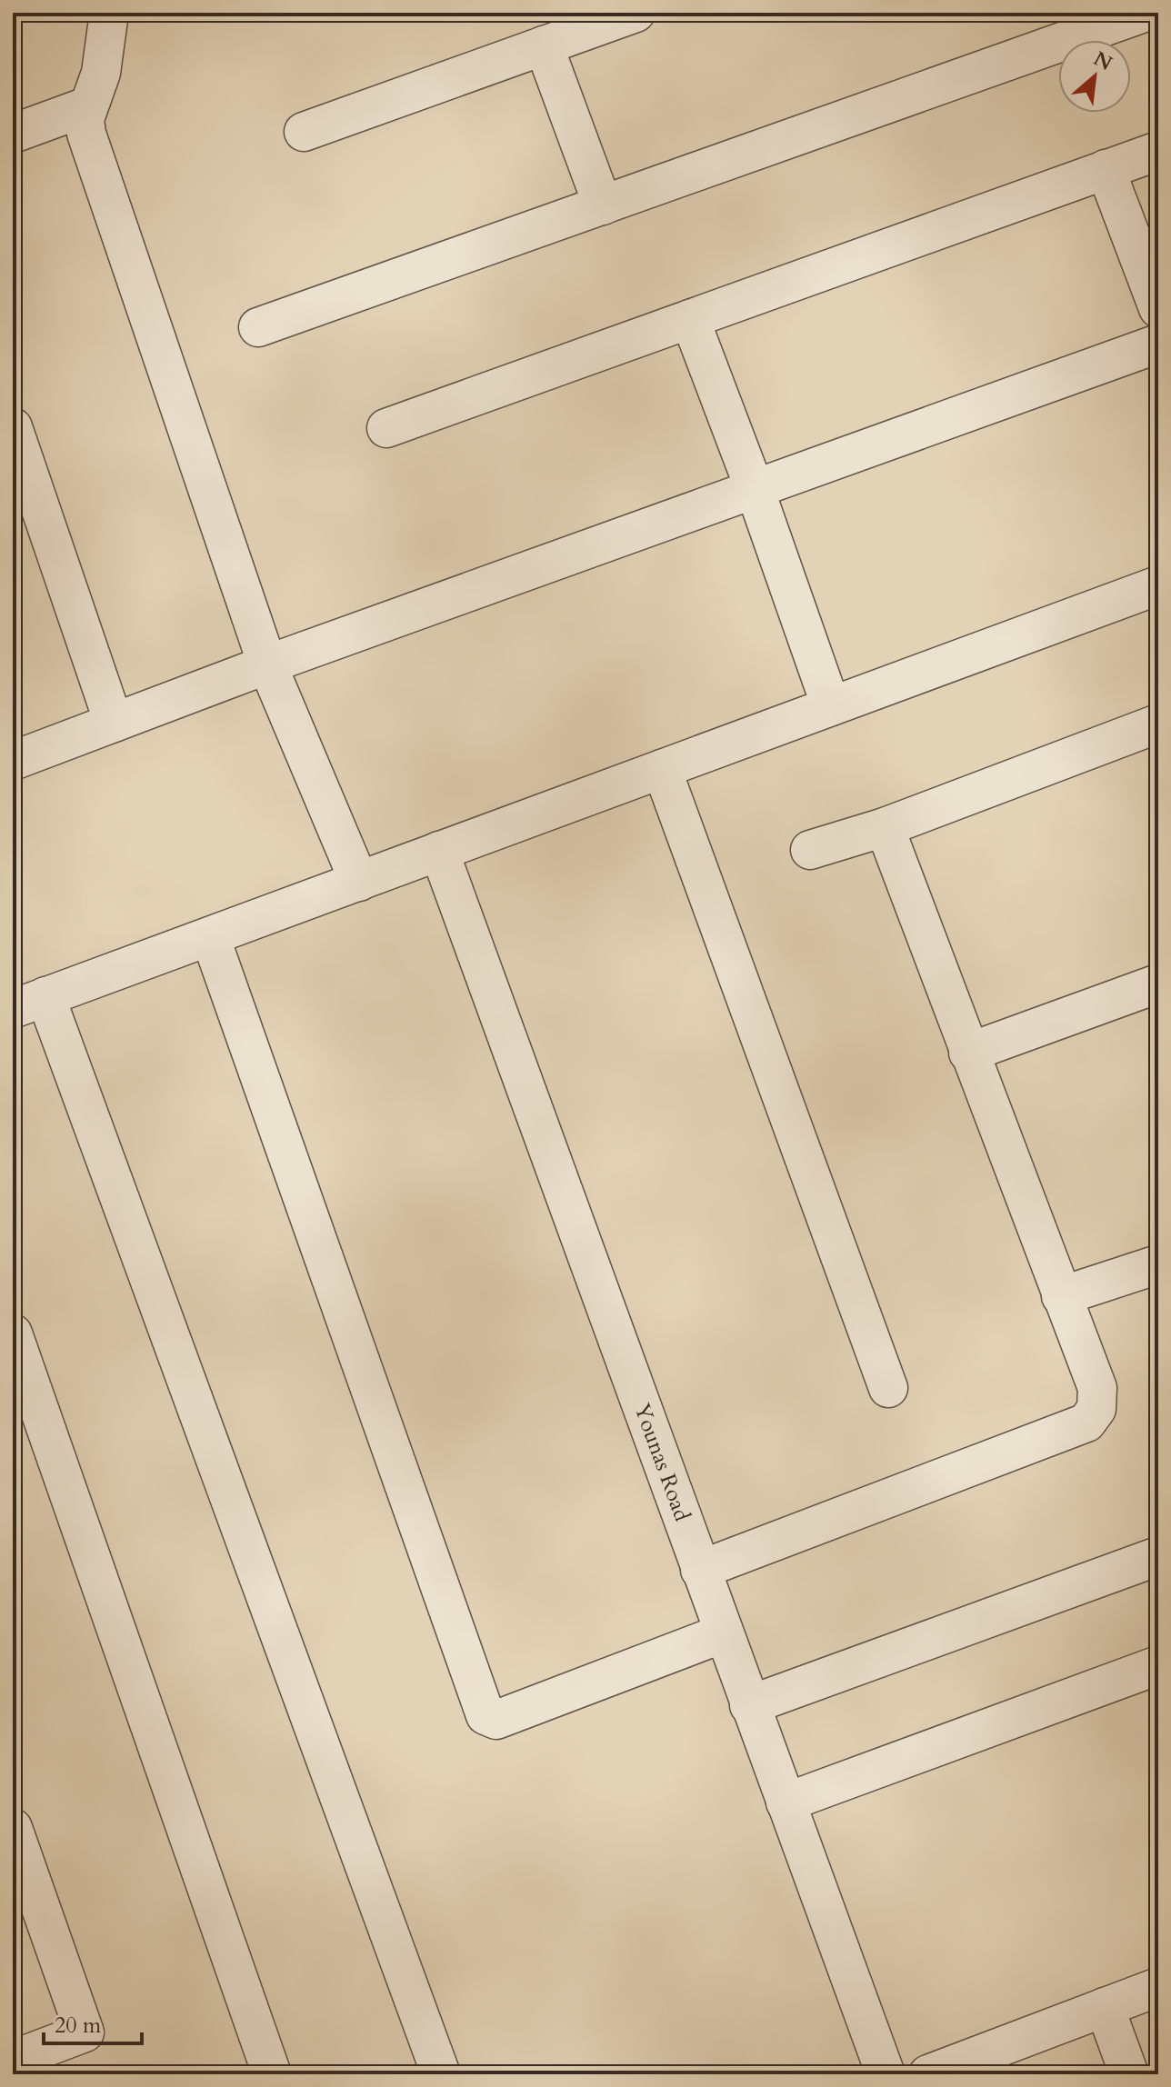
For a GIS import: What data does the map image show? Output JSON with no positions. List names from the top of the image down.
{
  "streets": {
    "street": ["Younas Road"]
  },
  "scale_bar": "20 m",
  "north": "top right"
}
